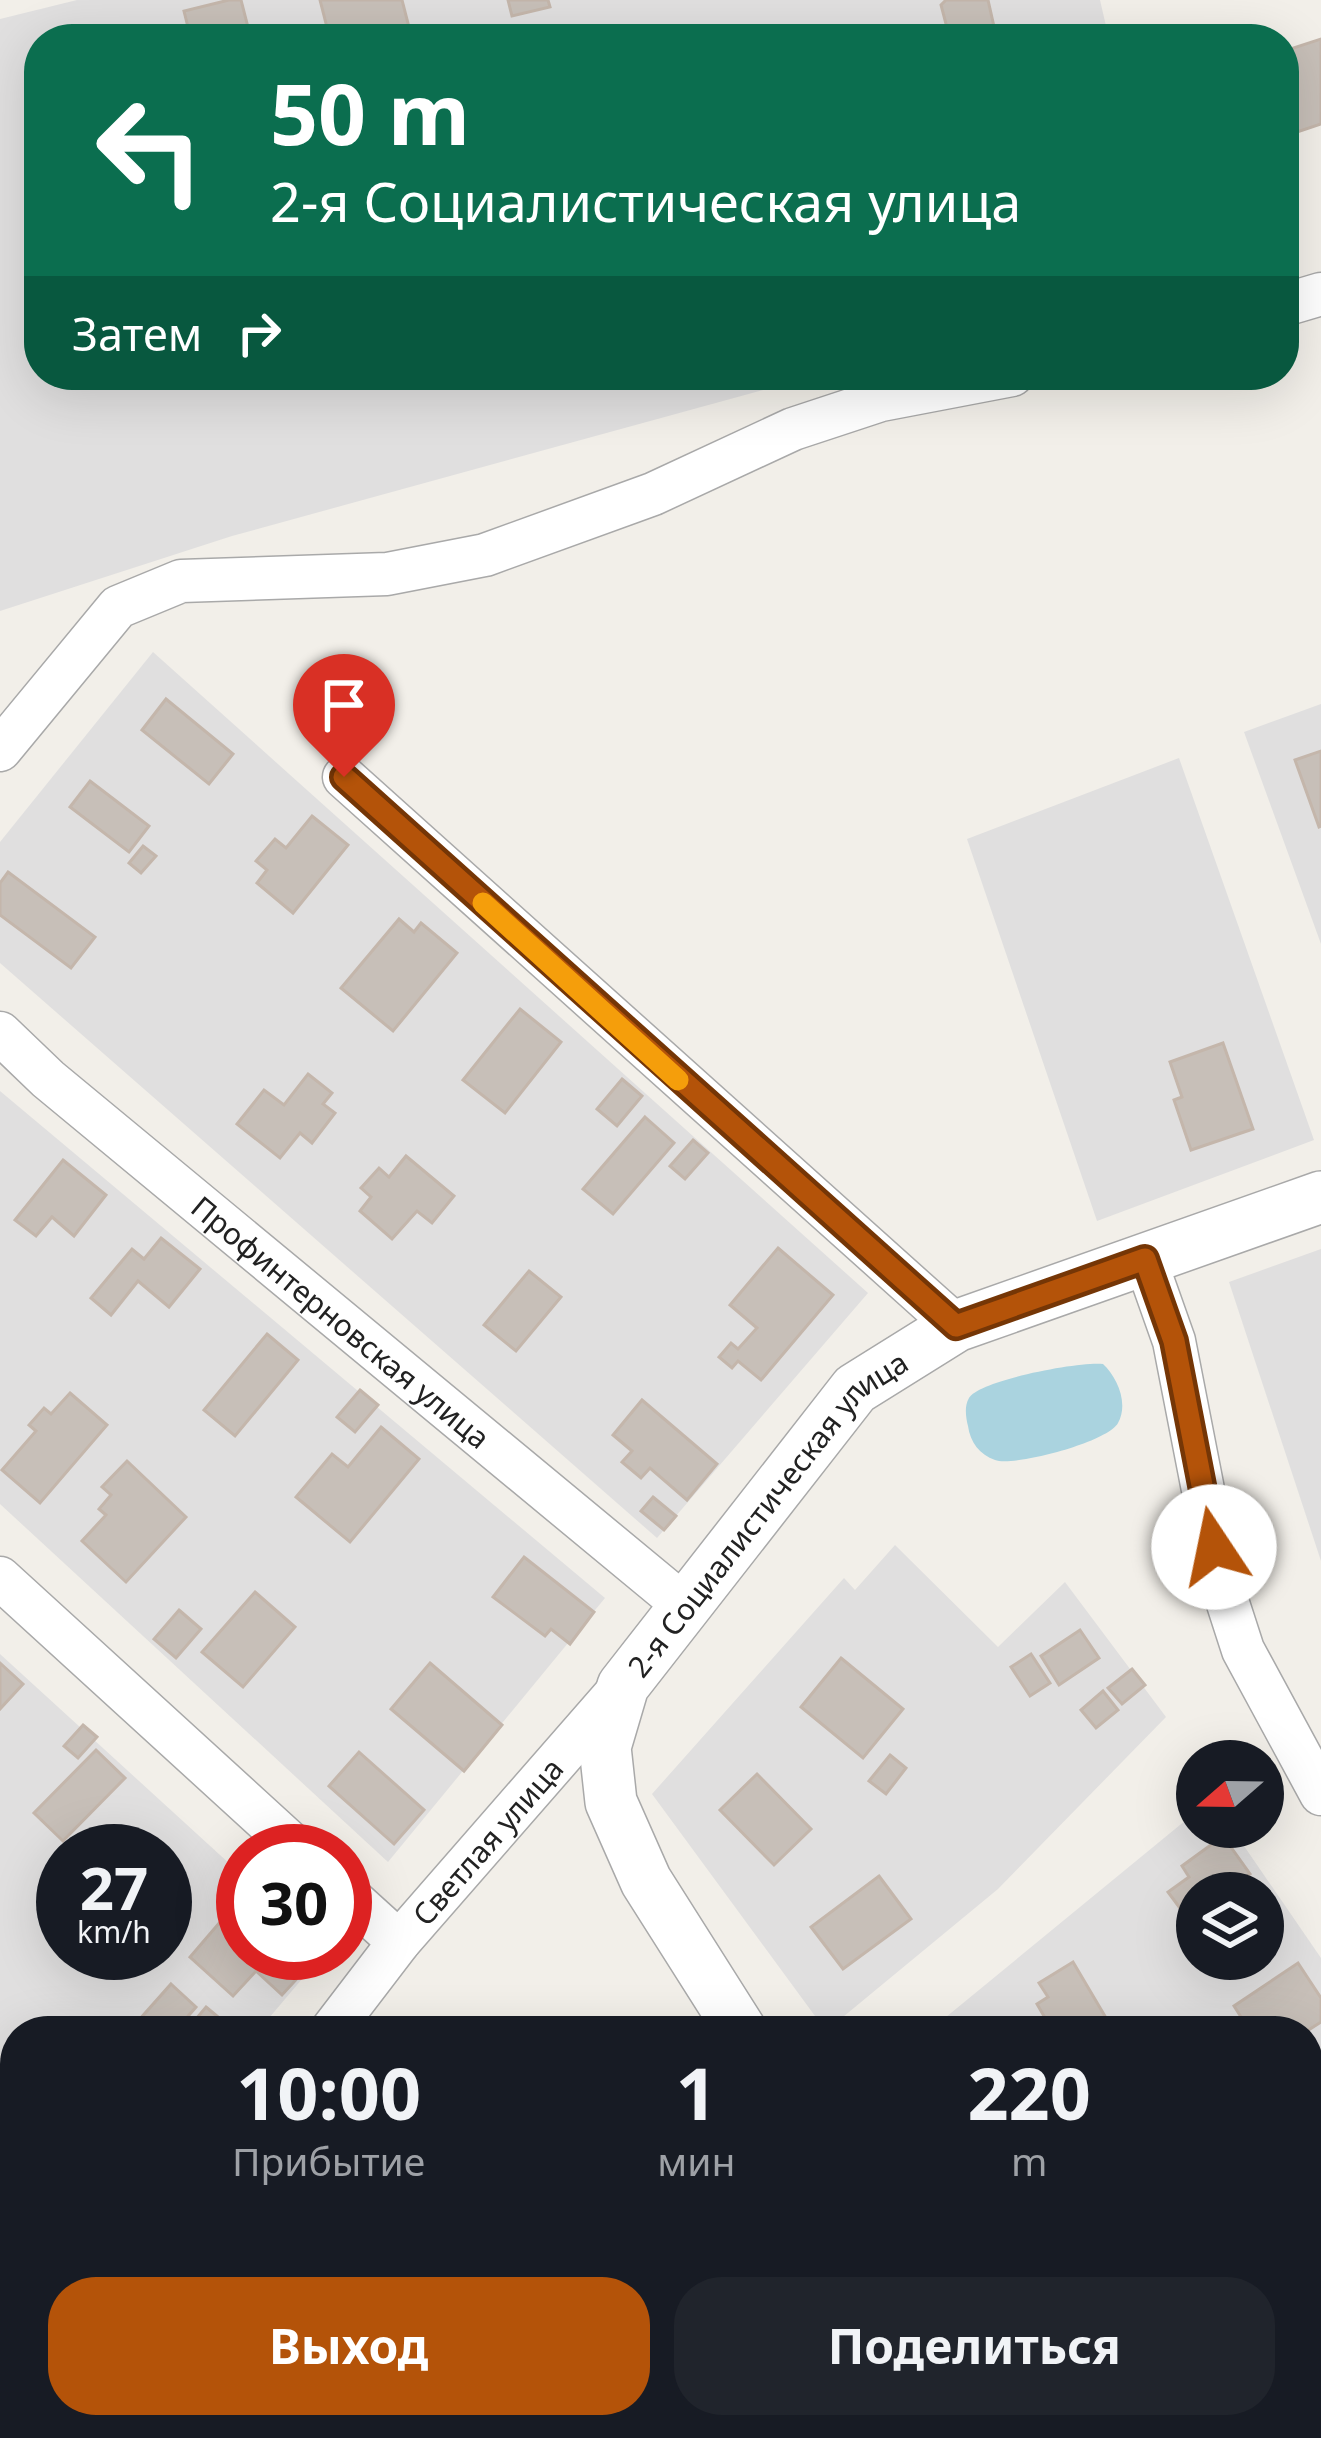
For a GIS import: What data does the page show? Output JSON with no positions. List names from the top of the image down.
{
  "streets": {
    "street": ["Профинтерновская улица", "2-я Социалистическая улица", "Светлая улица"]
  },
  "crossings": [
    ["Профинтерновская улица", "2-я Социалистическая улица"],
    ["2-я Социалистическая улица", "Светлая улица"]
  ],
  "north": "left",
  "page": {
    "turn": ["50 m", "2-я Социалистическая улица"],
    "then": "Затем",
    "speed": "27 km/h",
    "limit": "30",
    "eta": [
      "10:00",
      "Прибытие",
      "1",
      "мин",
      "220",
      "m"
    ],
    "buttons": ["Выход", "Поделиться"]
  }
}
